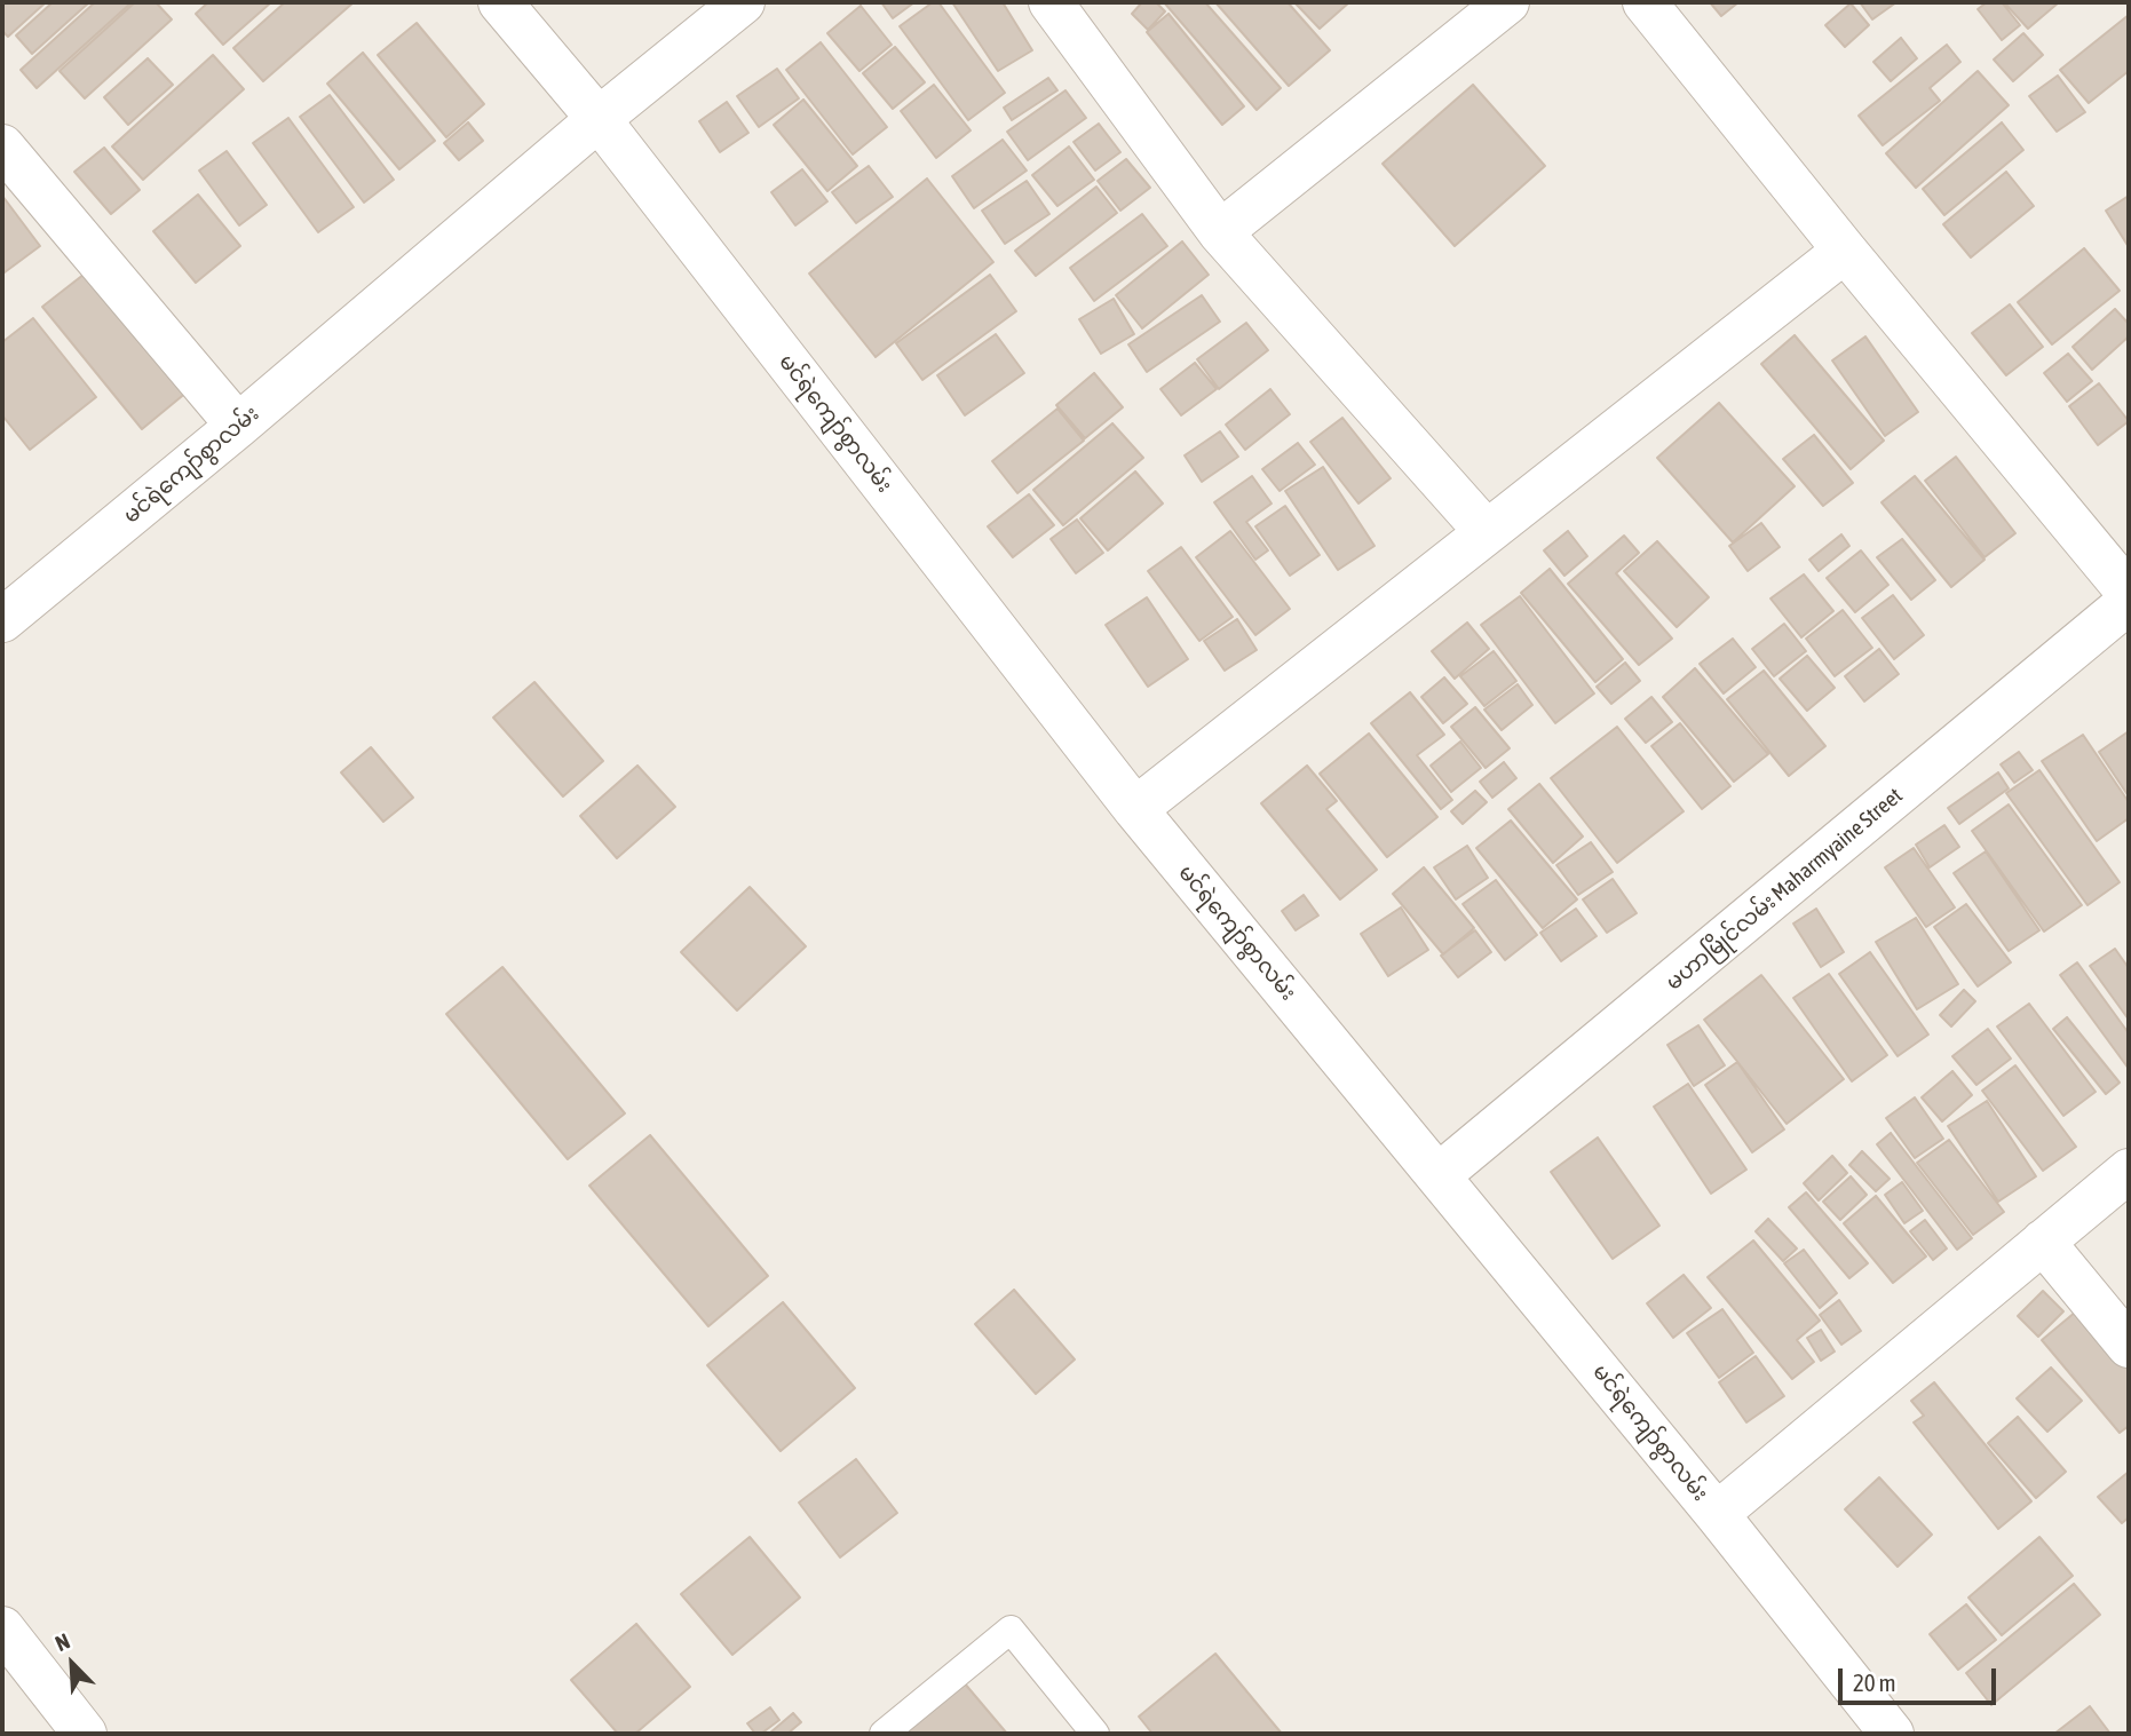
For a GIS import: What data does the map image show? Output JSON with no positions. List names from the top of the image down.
{
  "streets": {
    "street": ["မင်ရဲကျော်စွာလမ်း", "မဟာမြိုင်လမ်း Maharmyaine Street"]
  },
  "crossings": [
    ["မင်ရဲကျော်စွာလမ်း", "မဟာမြိုင်လမ်း Maharmyaine Street"]
  ],
  "scale_bar": "20 m",
  "north": "top left"
}
